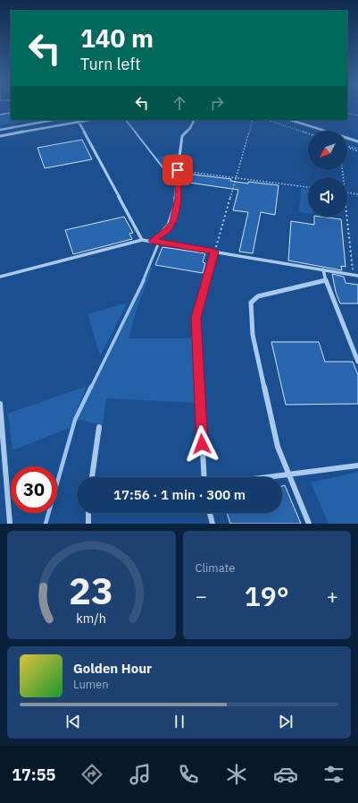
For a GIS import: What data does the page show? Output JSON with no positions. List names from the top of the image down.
{
  "north": "bottom left",
  "page": {
    "turn": ["140 m", "Turn left"],
    "limit": "30",
    "trip": "17:56 · 1 min · 300 m",
    "tile": "Climate",
    "heat": ["−", "19°", "+"],
    "song": ["Golden Hour", "Lumen"],
    "tabs": "17:55",
    "gauge": ["23", "km/h"]
  }
}
